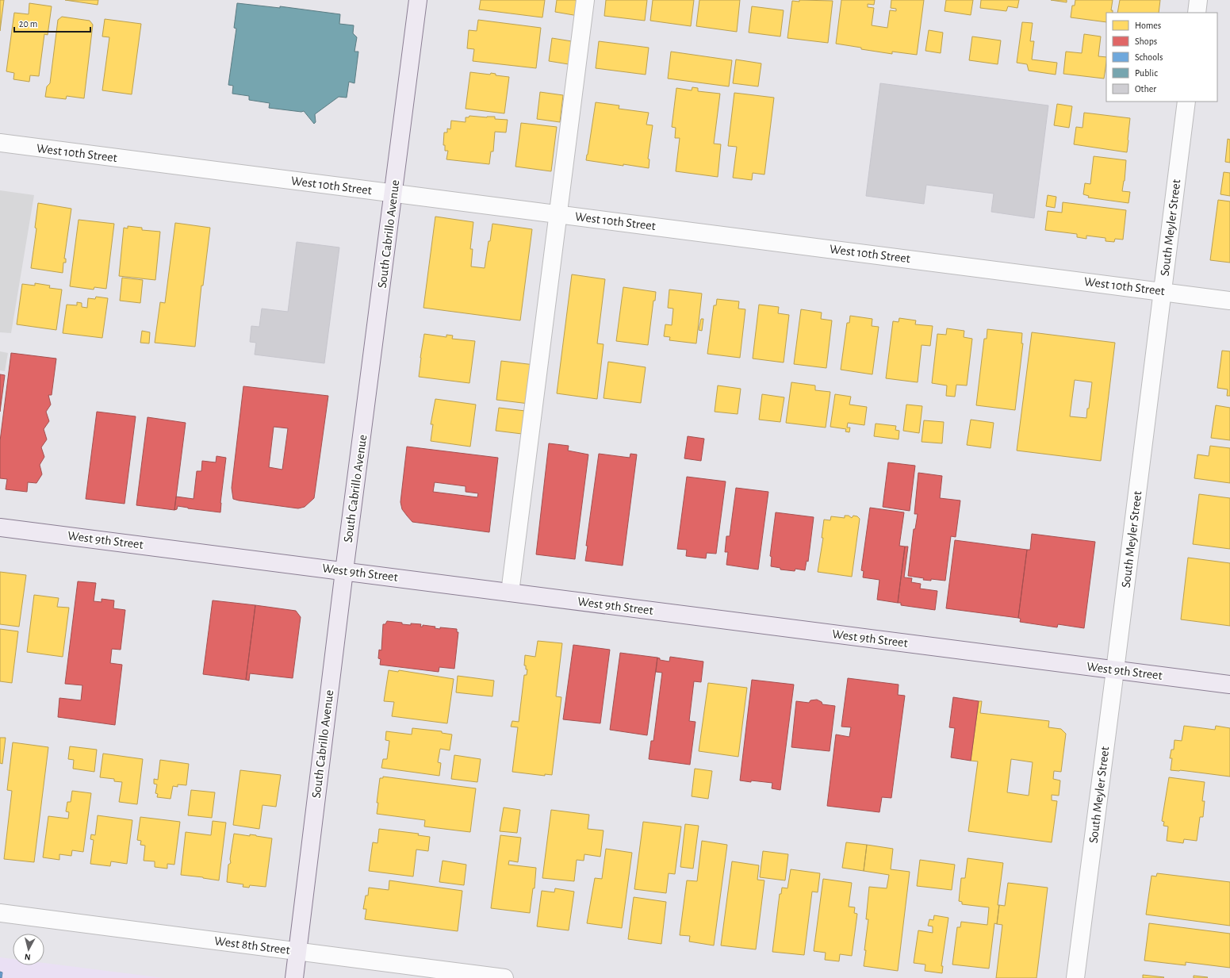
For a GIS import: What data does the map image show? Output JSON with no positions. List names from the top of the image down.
{
  "streets": {
    "main road": ["South Cabrillo Avenue", "West 9th Street"],
    "street": ["West 10th Street", "South Meyler Street", "West 8th Street"]
  },
  "crossings": [
    ["West 10th Street", "South Meyler Street"],
    ["West 10th Street", "South Cabrillo Avenue"],
    ["South Meyler Street", "West 9th Street"],
    ["South Cabrillo Avenue", "West 9th Street"],
    ["South Cabrillo Avenue", "West 8th Street"]
  ],
  "legend": [
    "Homes",
    "Shops",
    "Schools",
    "Public",
    "Other"
  ],
  "scale_bar": "20 m",
  "north": "bottom"
}
